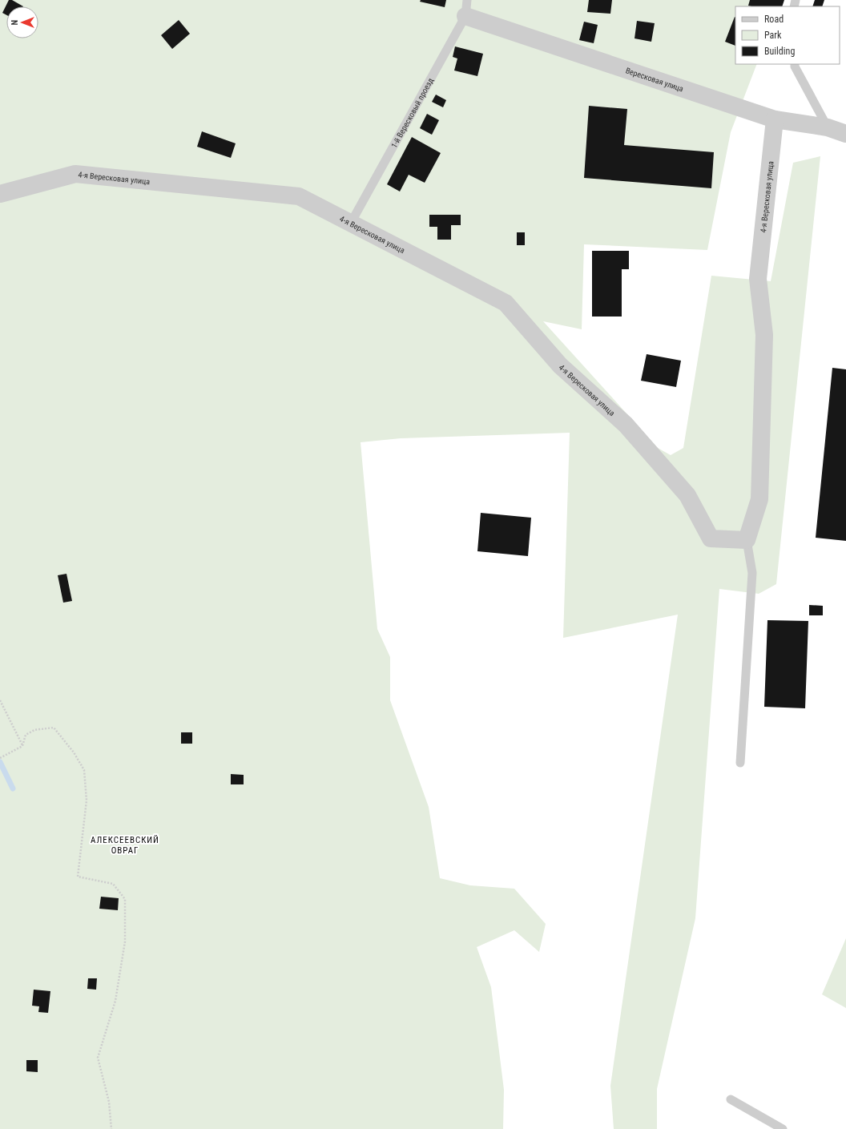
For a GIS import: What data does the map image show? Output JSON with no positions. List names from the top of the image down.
{
  "streets": {
    "street": ["Вересковая улица", "4-я Вересковая улица"],
    "lane": ["1-й Вересковый проезд"]
  },
  "crossings": [
    ["Вересковая улица", "1-й Вересковый проезд"],
    ["Вересковая улица", "4-я Вересковая улица"],
    ["1-й Вересковый проезд", "4-я Вересковая улица"]
  ],
  "districts": ["АЛЕКСЕЕВСКИЙ ОВРАГ"],
  "legend": ["Road", "Park", "Building"],
  "north": "left"
}
